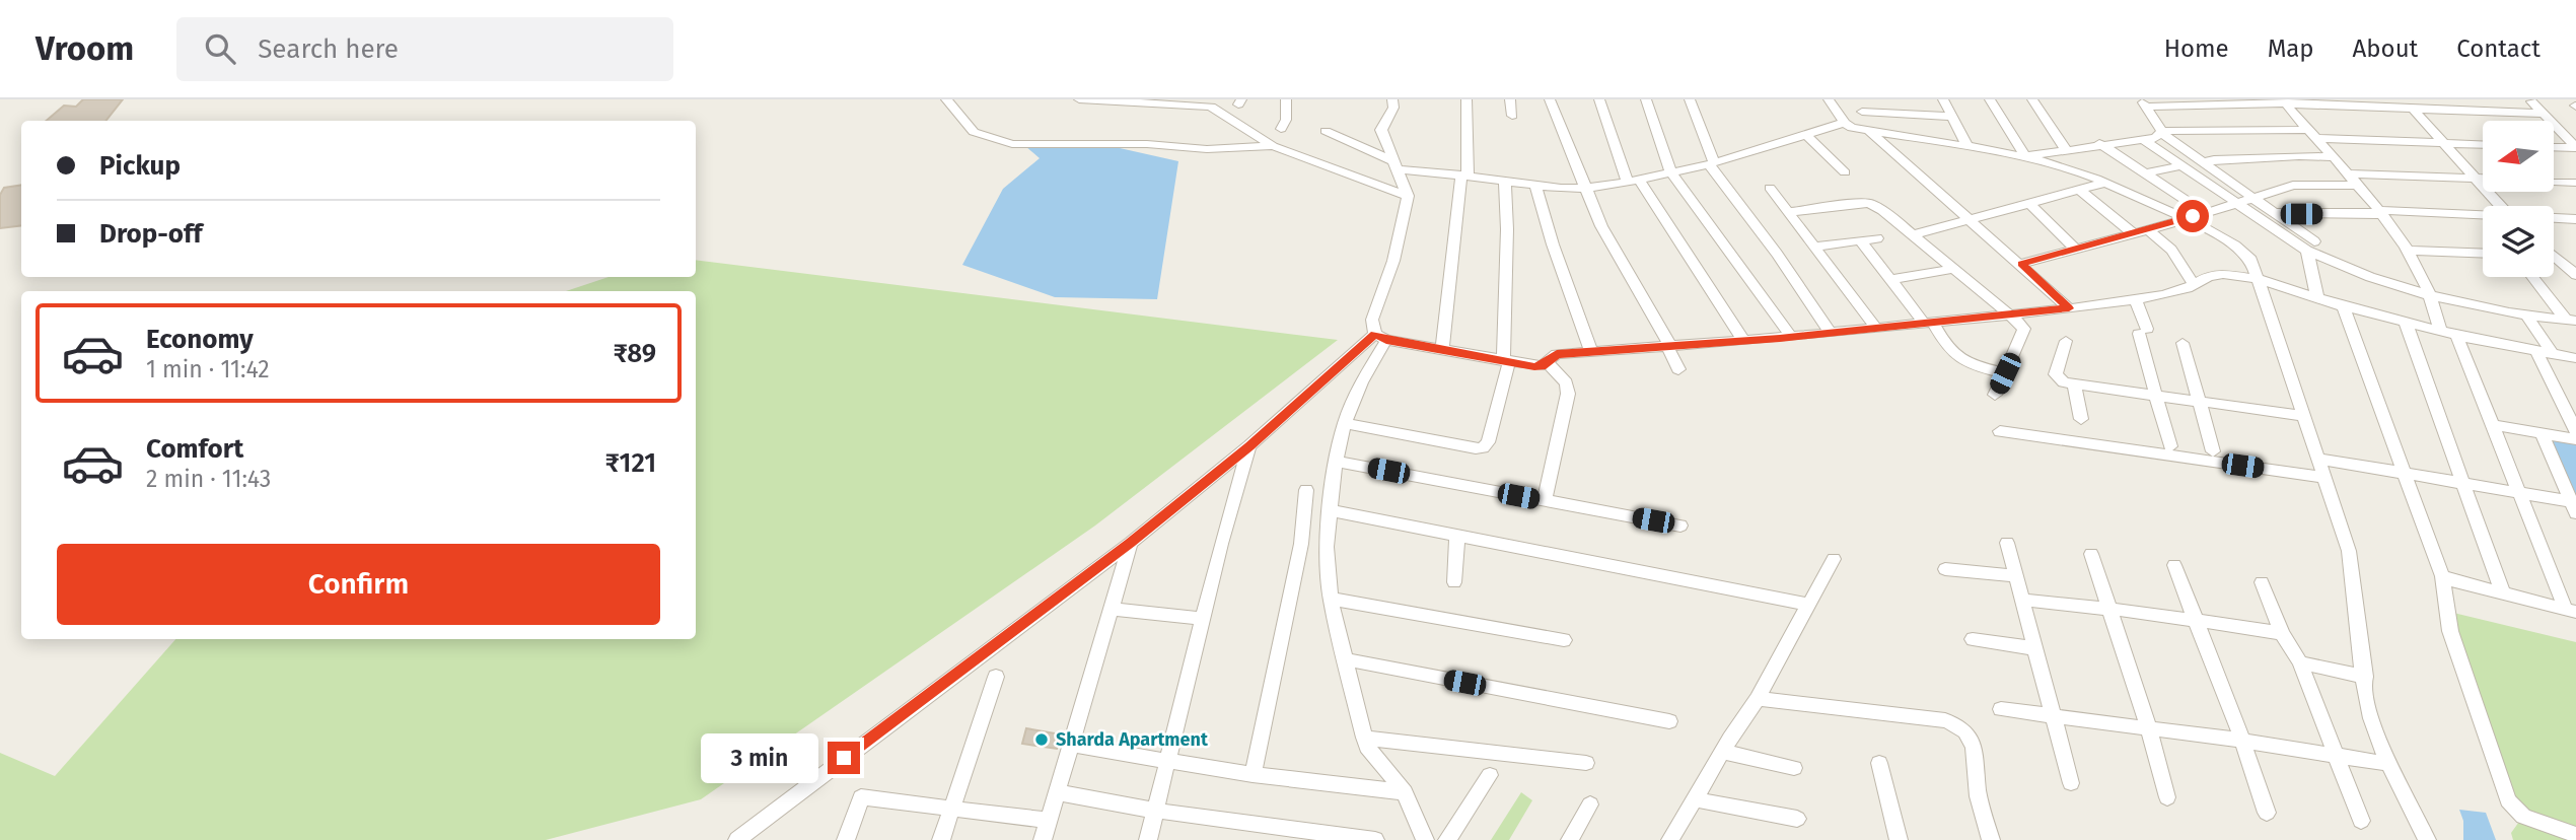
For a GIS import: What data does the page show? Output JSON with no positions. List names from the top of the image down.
{
  "places": ["Sharda Apartment"],
  "north": "left",
  "page": {
    "header": "Vroom",
    "search": "Search here",
    "nav": [
      "Home",
      "Map",
      "About",
      "Contact"
    ],
    "banner": ["Pickup", "Drop-off"],
    "list": [
      {
        "name": "Economy",
        "note": "1 min · 11:42",
        "value": "₹89"
      },
      {
        "name": "Comfort",
        "note": "2 min · 11:43",
        "value": "₹121"
      }
    ],
    "buttons": "Confirm",
    "bubble": "3 min"
  }
}
